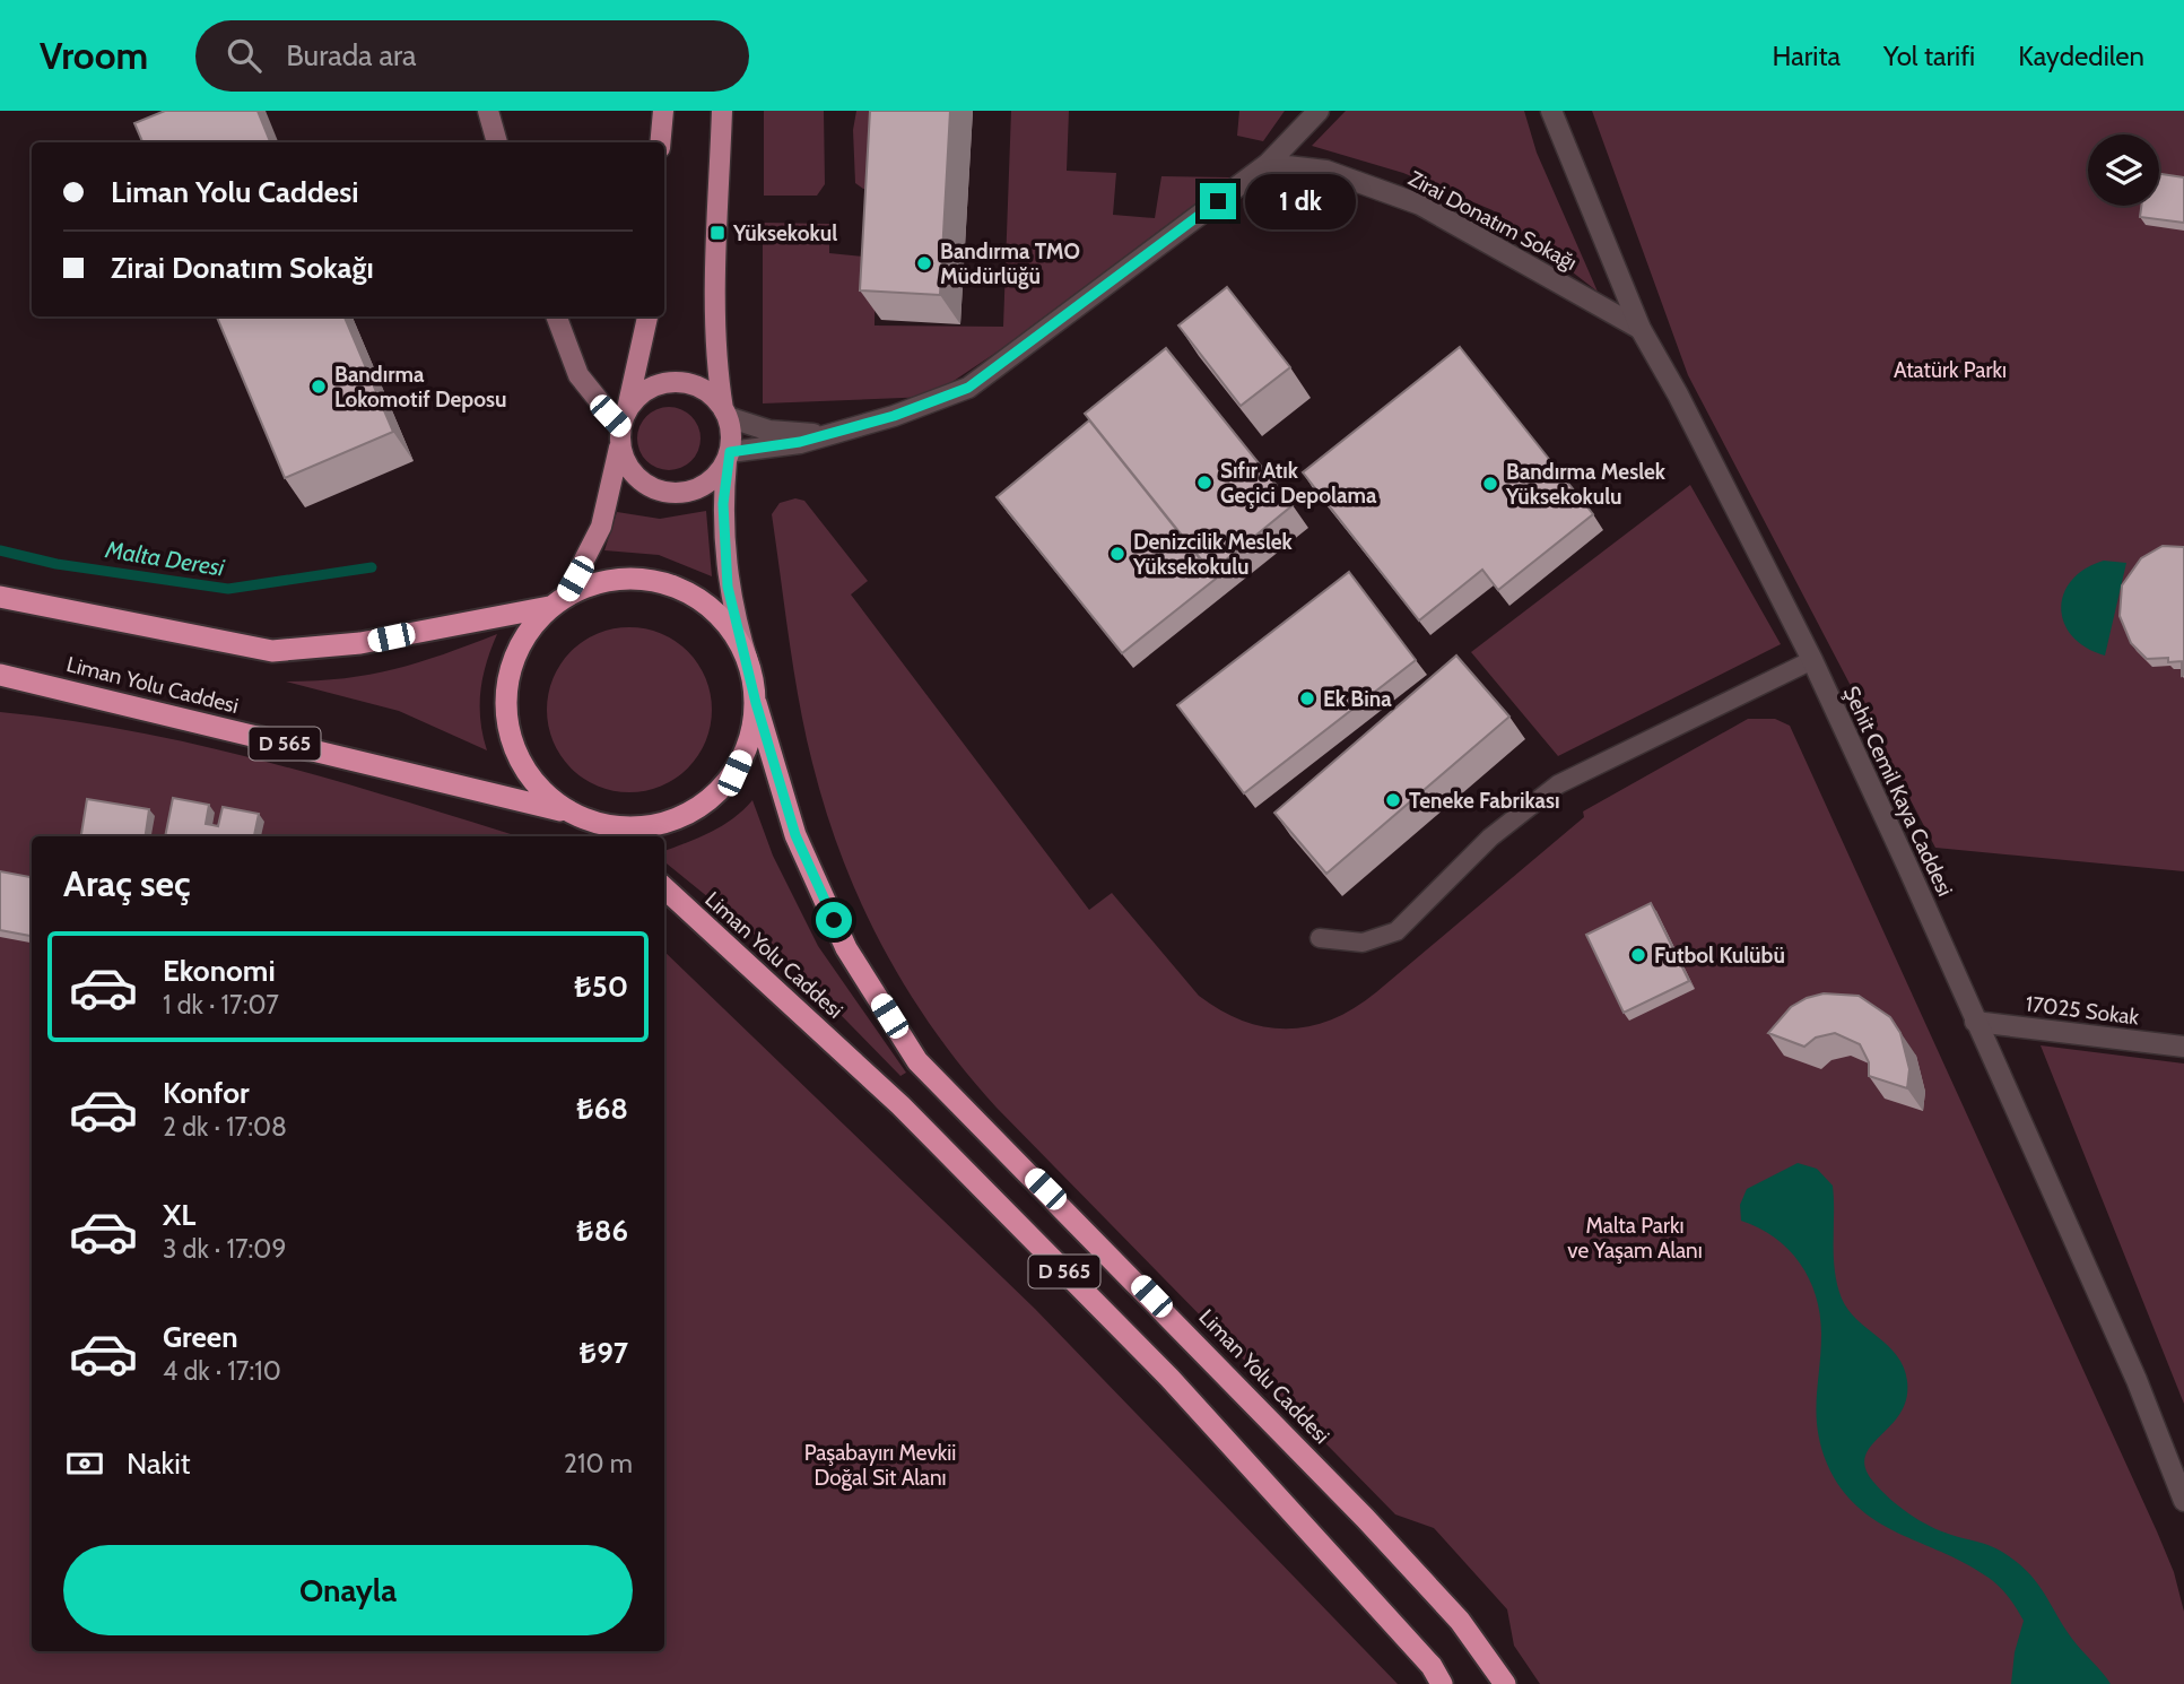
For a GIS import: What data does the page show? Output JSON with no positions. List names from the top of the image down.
{
  "streets": {
    "highway": ["Liman Yolu Caddesi", "D 565"],
    "street": ["Zirai Donatım Sokağı", "Şehit Cemil Kaya Caddesi", "17025 Sokak"]
  },
  "crossings": [
    ["Zirai Donatım Sokağı", "Şehit Cemil Kaya Caddesi"],
    ["Liman Yolu Caddesi", "D 565"],
    ["Şehit Cemil Kaya Caddesi", "17025 Sokak"]
  ],
  "water": ["Malta Deresi"],
  "parks": ["Atatürk Parkı", "Malta Parkı ve Yaşam Alanı", "Paşabayırı Mevkii Doğal Sit Alanı"],
  "places": {
    "transit": ["Yüksekokul"],
    "other": [
      "Bandırma TMO Müdürlüğü",
      "Bandırma Lokomotif Deposu",
      "Sıfır Atık Geçici Depolama",
      "Bandırma Meslek Yüksekokulu",
      "Denizcilik Meslek Yüksekokulu",
      "Ek Bina",
      "Teneke Fabrikası",
      "Futbol Kulübü"
    ]
  },
  "page": {
    "header": "Vroom",
    "search": "Burada ara",
    "nav": ["Harita", "Yol tarifi", "Kaydedilen"],
    "banner": ["Liman Yolu Caddesi", "Zirai Donatım Sokağı"],
    "bubble": "1 dk",
    "heading": "Araç seç",
    "list": [
      {
        "name": "Ekonomi",
        "note": "1 dk · 17:07",
        "value": "₺50"
      },
      {
        "name": "Konfor",
        "note": "2 dk · 17:08",
        "value": "₺68"
      },
      {
        "name": "XL",
        "note": "3 dk · 17:09",
        "value": "₺86"
      },
      {
        "name": "Green",
        "note": "4 dk · 17:10",
        "value": "₺97"
      }
    ],
    "pay": ["Nakit", "210 m"],
    "buttons": "Onayla"
  }
}
